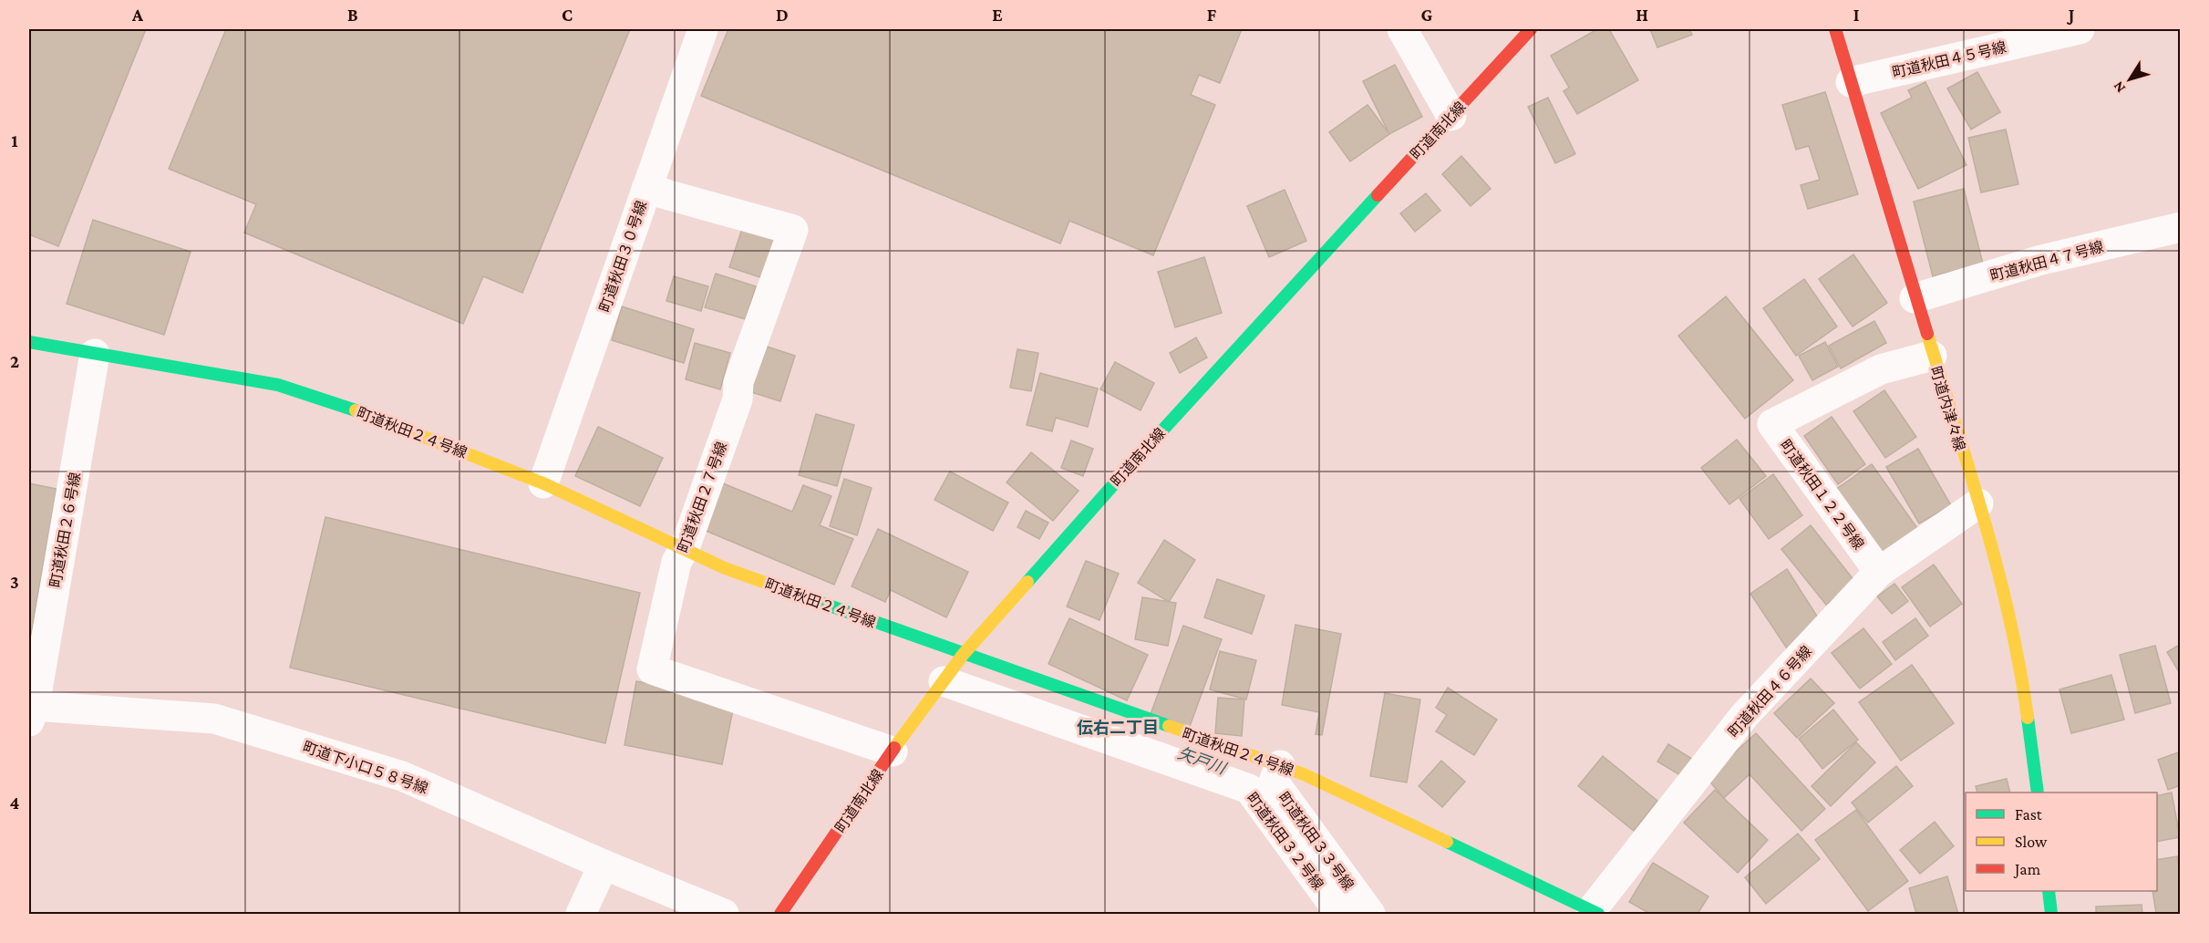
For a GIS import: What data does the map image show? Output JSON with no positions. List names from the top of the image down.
{
  "streets": {
    "street": [
      "町道秋田４５号線",
      "町道南北線",
      "町道秋田３０号線",
      "町道秋田４７号線",
      "町道内津々線",
      "町道秋田２４号線",
      "町道秋田１２２号線",
      "町道秋田２７号線",
      "町道秋田２６号線",
      "町道秋田４６号線",
      "町道下小口５８号線",
      "町道秋田３２号線",
      "町道秋田３３号線"
    ]
  },
  "crossings": [
    ["町道秋田４５号線", "町道内津々線"],
    ["町道南北線", "町道秋田２４号線"],
    ["町道南北線", "町道秋田２７号線"],
    ["町道南北線", "町道秋田３２号線"],
    ["町道秋田３０号線", "町道秋田２４号線"],
    ["町道秋田３０号線", "町道秋田２７号線"],
    ["町道秋田４７号線", "町道内津々線"],
    ["町道内津々線", "町道秋田１２２号線"],
    ["町道内津々線", "町道秋田４６号線"],
    ["町道秋田２４号線", "町道秋田２７号線"],
    ["町道秋田２４号線", "町道秋田２６号線"],
    ["町道秋田２４号線", "町道秋田４６号線"],
    ["町道秋田２４号線", "町道秋田３３号線"],
    ["町道秋田１２２号線", "町道秋田４６号線"],
    ["町道秋田２６号線", "町道下小口５８号線"]
  ],
  "districts": ["伝右二丁目"],
  "water": ["矢戸川"],
  "legend": ["Fast", "Slow", "Jam"],
  "north": "bottom left",
  "grid": {
    "columns": [
      "A",
      "B",
      "C",
      "D",
      "E",
      "F",
      "G",
      "H",
      "I",
      "J"
    ],
    "rows": [
      "1",
      "2",
      "3",
      "4"
    ]
  }
}
